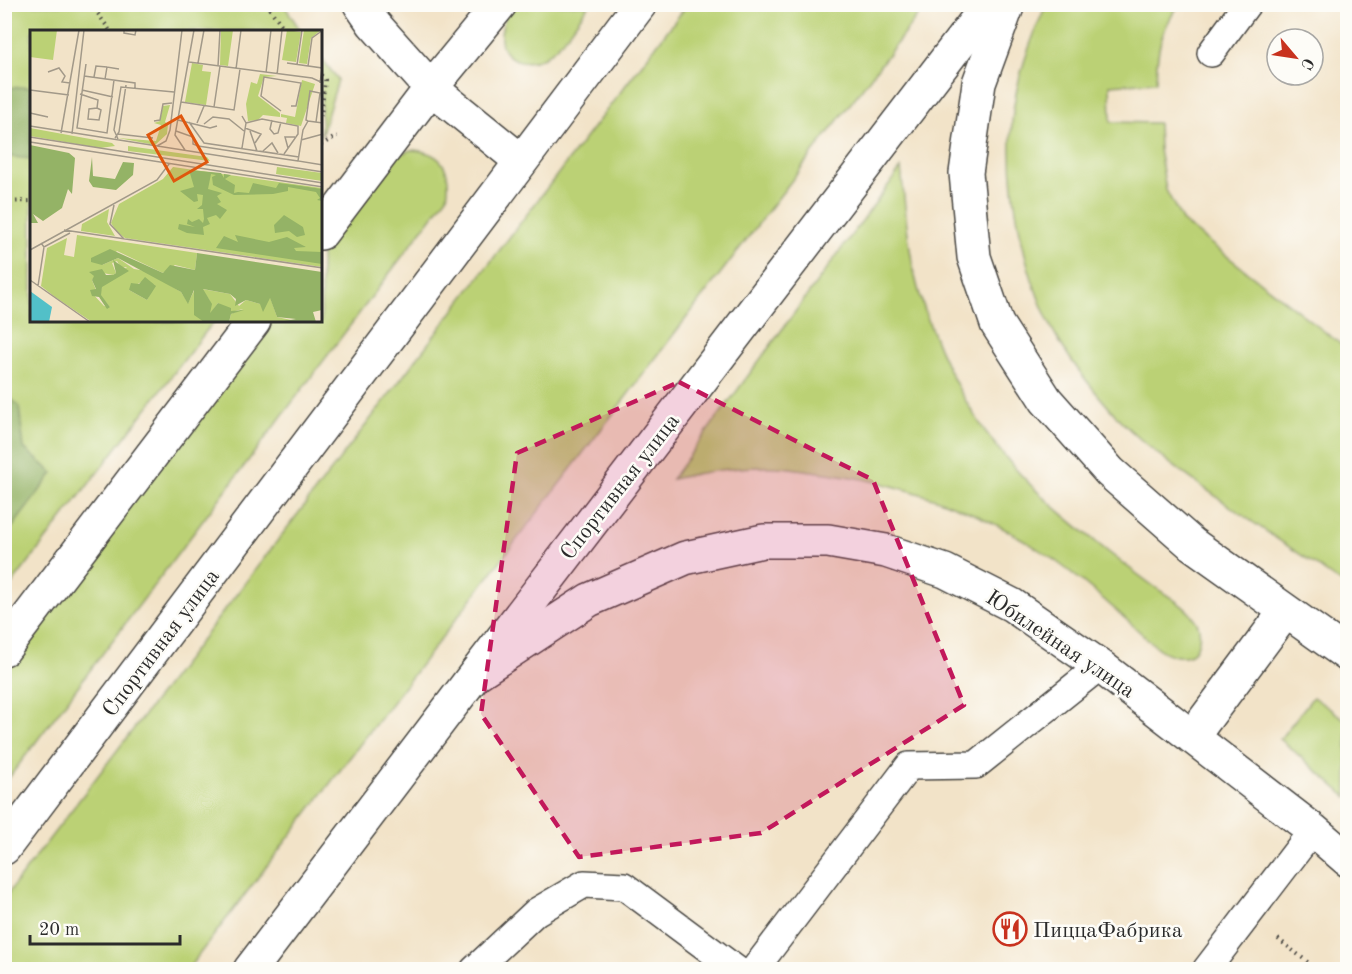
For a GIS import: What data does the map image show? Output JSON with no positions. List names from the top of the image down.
{
  "streets": {
    "main road": ["Спортивная улица", "Юбилейная улица"]
  },
  "crossings": [
    ["Спортивная улица", "Юбилейная улица"]
  ],
  "places": {
    "restaurant": ["ПиццаФабрика"]
  },
  "scale_bar": "20 m",
  "north": "bottom right"
}
